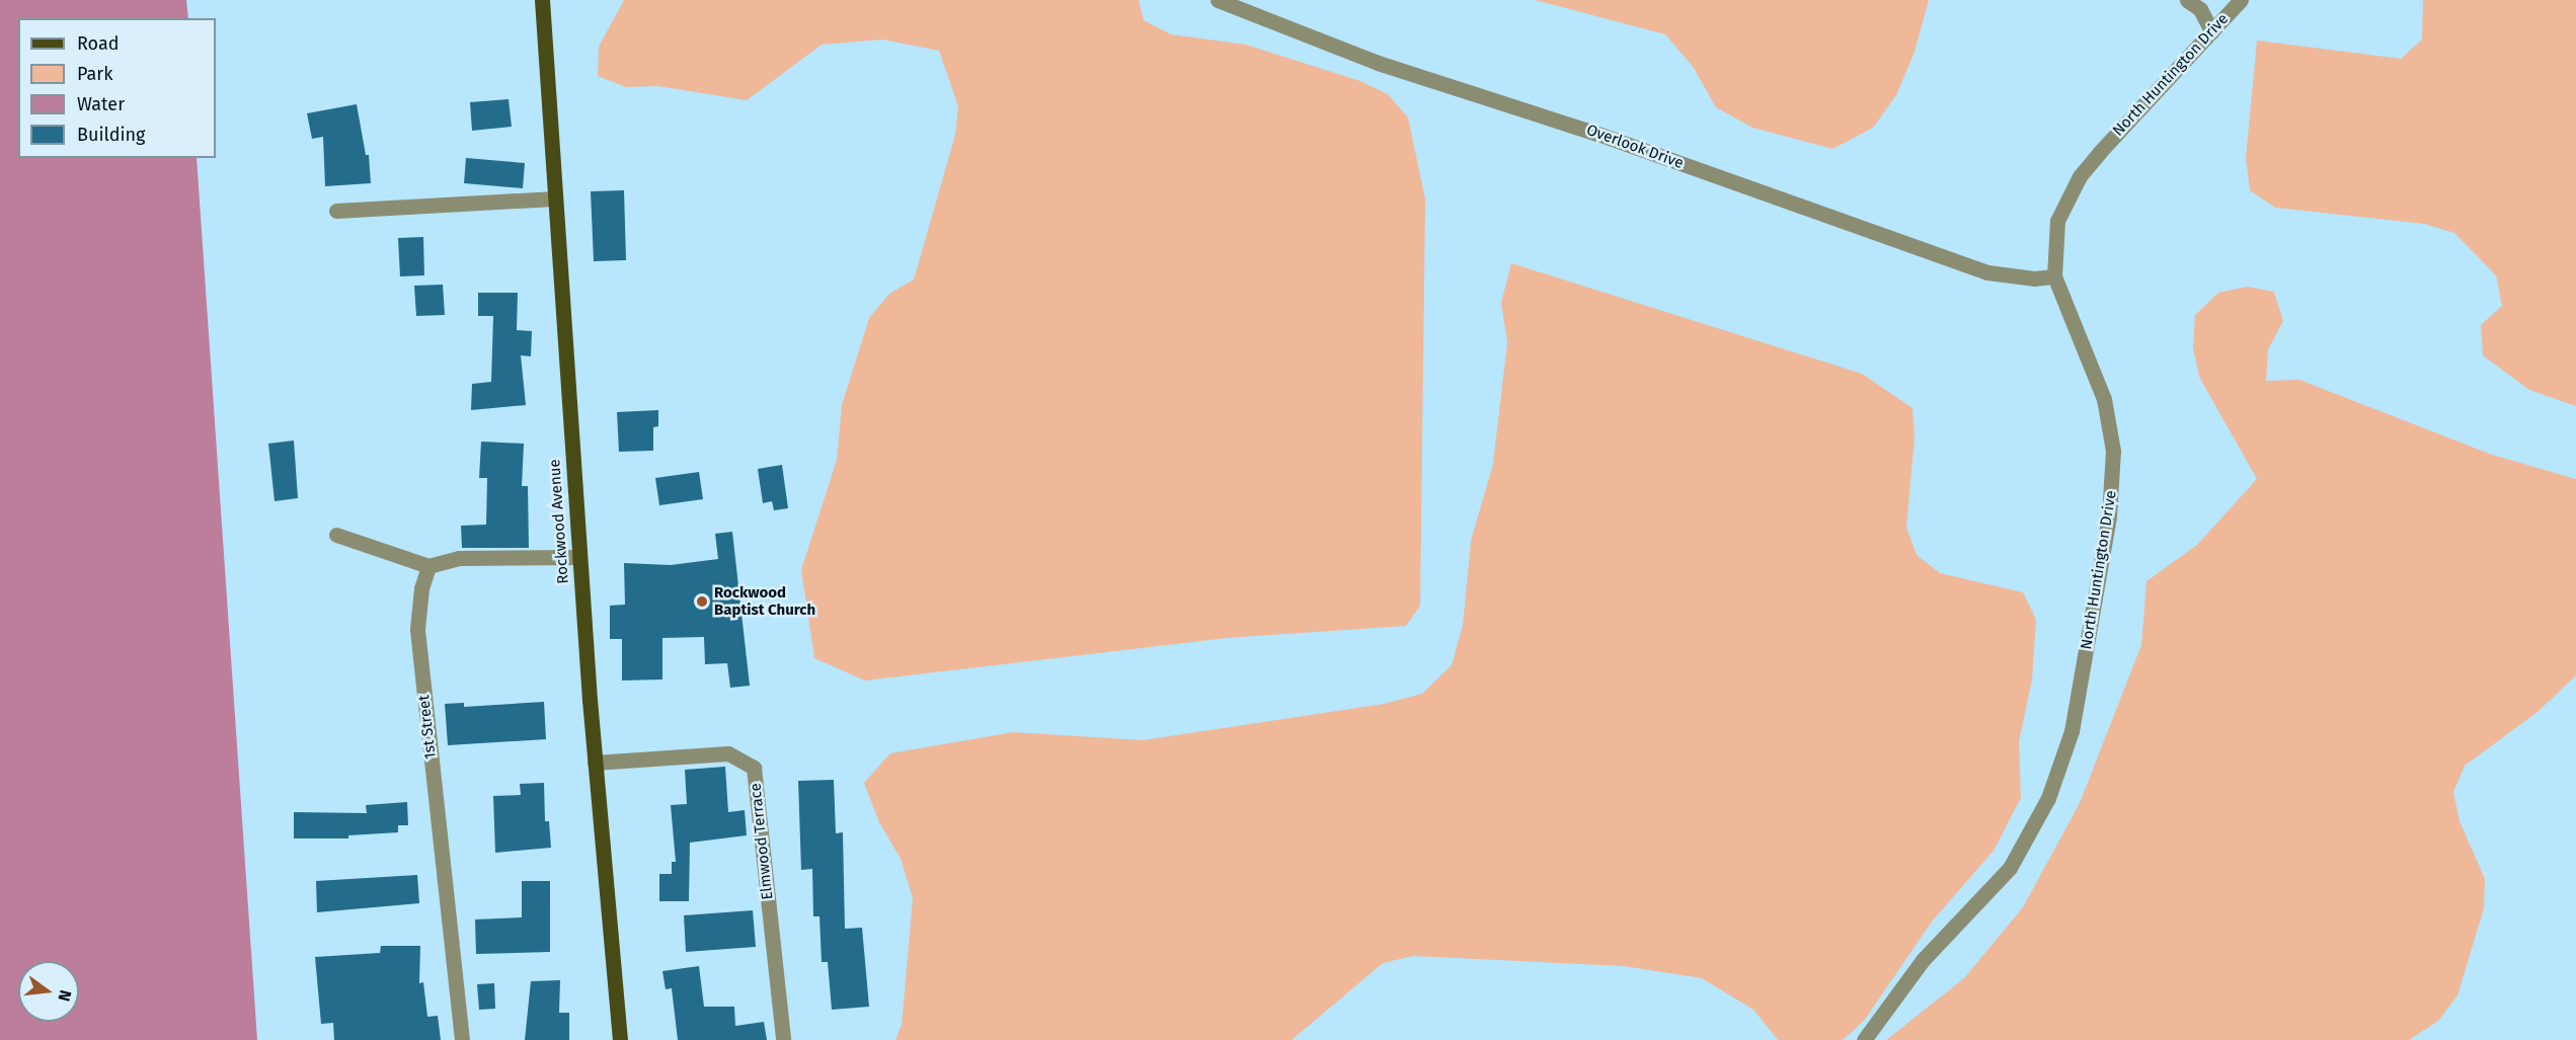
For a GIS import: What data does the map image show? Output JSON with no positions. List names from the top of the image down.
{
  "streets": {
    "main road": ["Rockwood Avenue"],
    "street": [
      "North Huntington Drive",
      "Overlook Drive",
      "1st Street",
      "Elmwood Terrace"
    ]
  },
  "crossings": [
    ["North Huntington Drive", "Overlook Drive"],
    ["Rockwood Avenue", "Elmwood Terrace"]
  ],
  "places": ["Rockwood Baptist Church"],
  "legend": [
    "Road",
    "Park",
    "Water",
    "Building"
  ],
  "north": "right"
}
